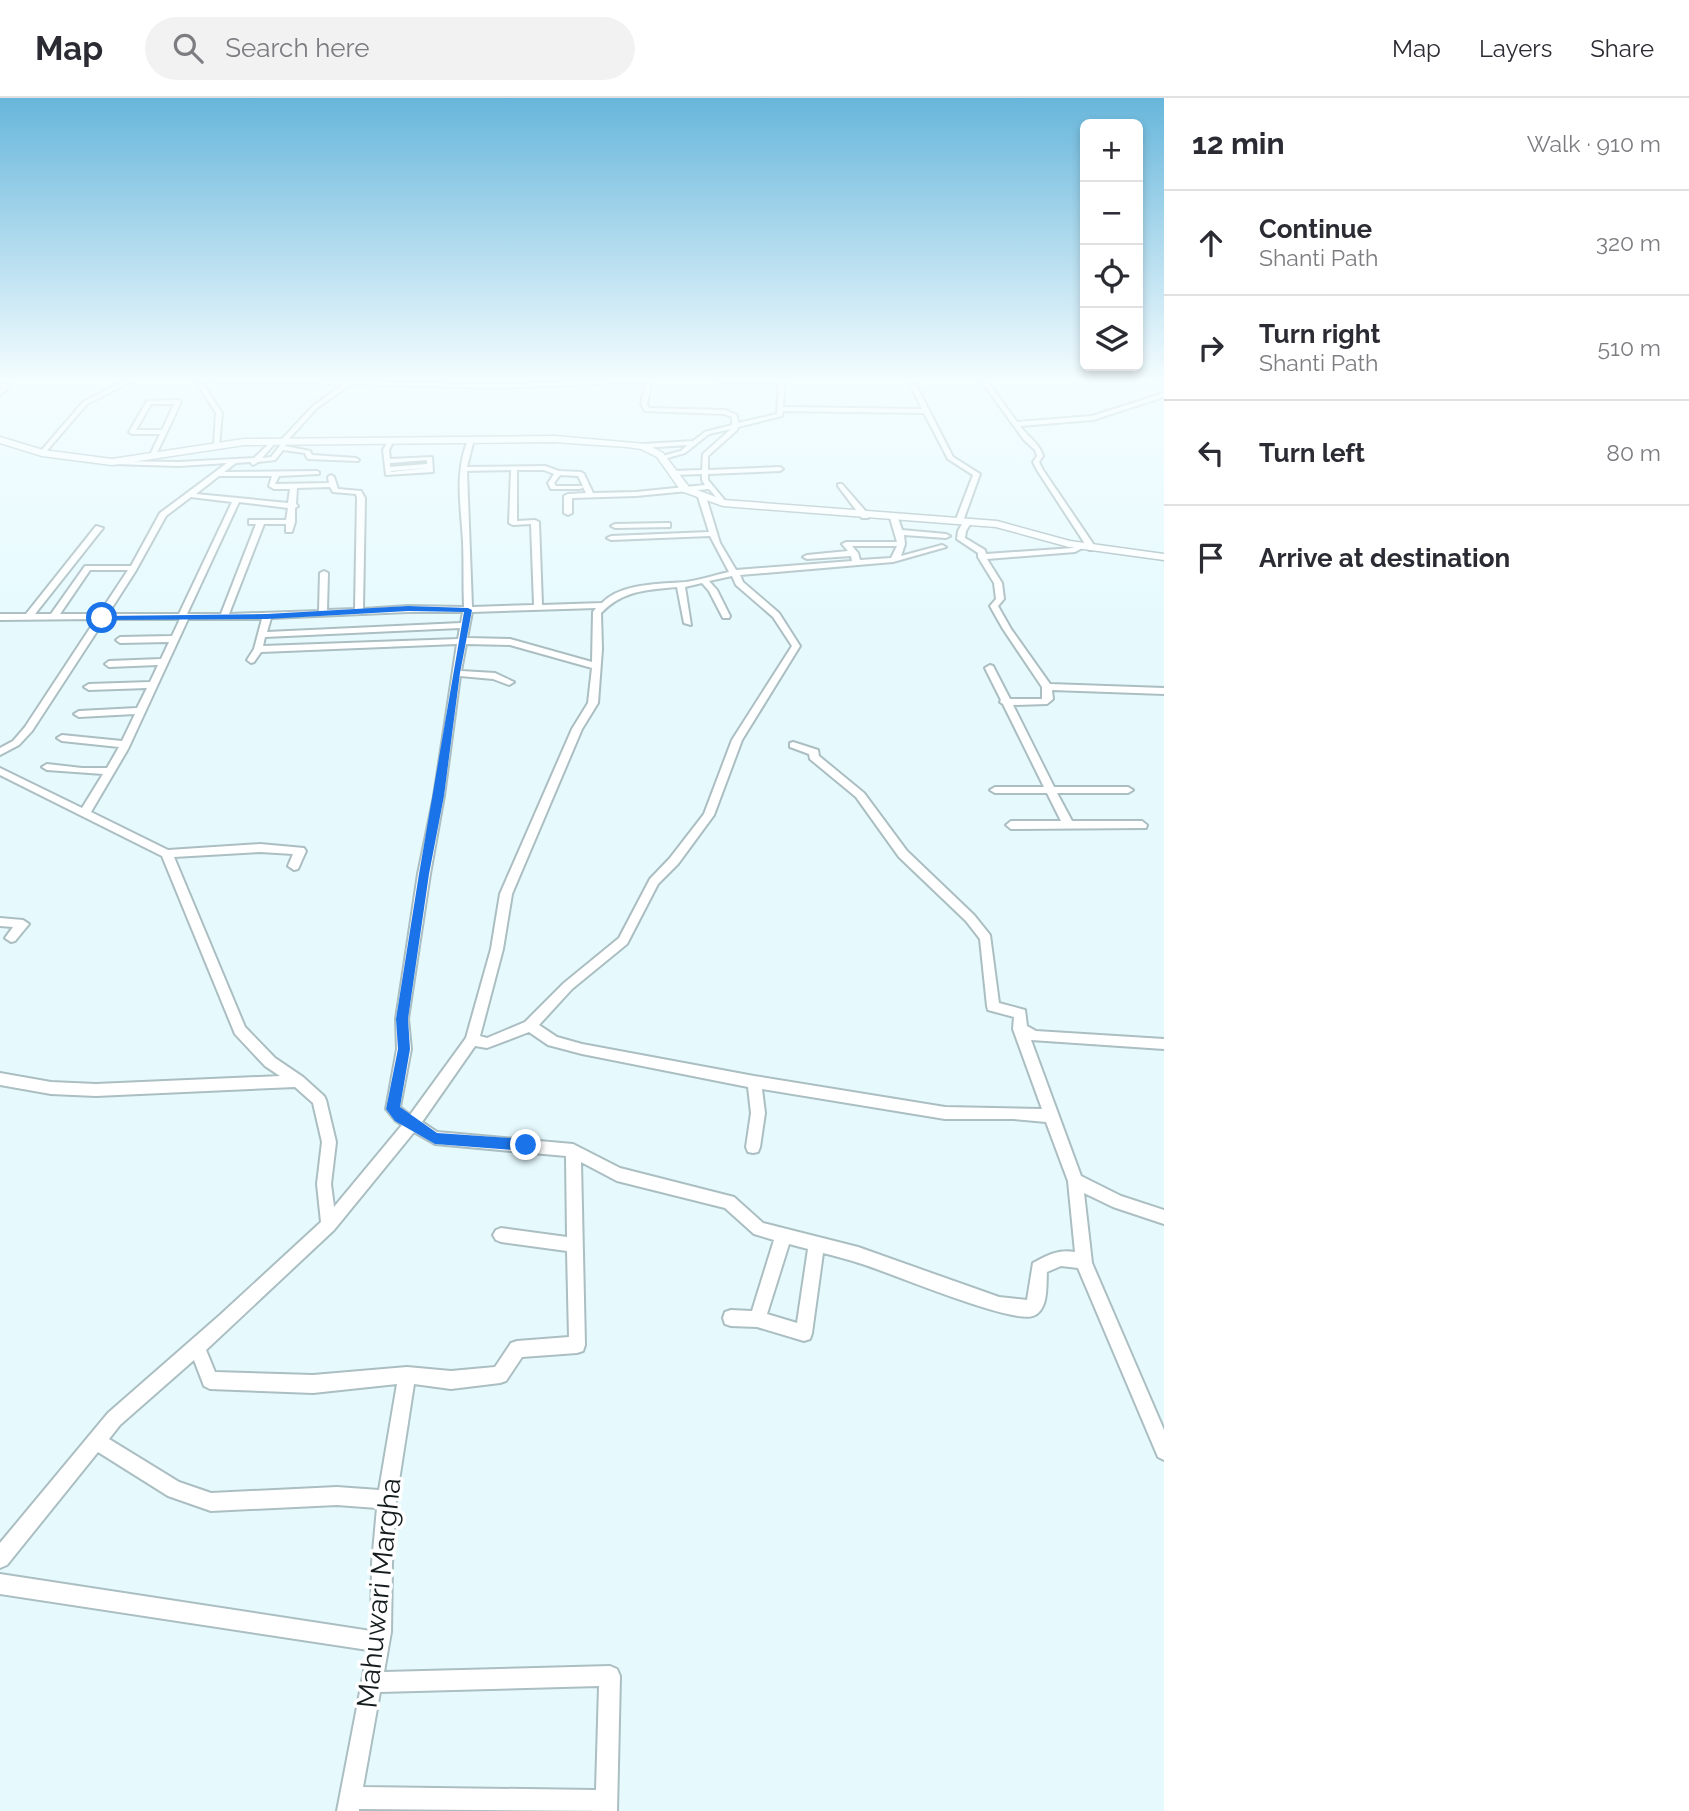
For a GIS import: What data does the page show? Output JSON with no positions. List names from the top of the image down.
{
  "streets": {
    "street": ["Mahuwari Margha"]
  },
  "page": {
    "header": "Map",
    "search": "Search here",
    "nav": ["Map", "Layers", "Share"],
    "heading": ["12 min", "Walk · 910 m"],
    "map_buttons": ["+", "−"],
    "list": [
      ["Continue", "Shanti Path", "320 m"],
      ["Turn right", "Shanti Path", "510 m"],
      ["Turn left", "80 m"],
      "Arrive at destination"
    ]
  }
}
